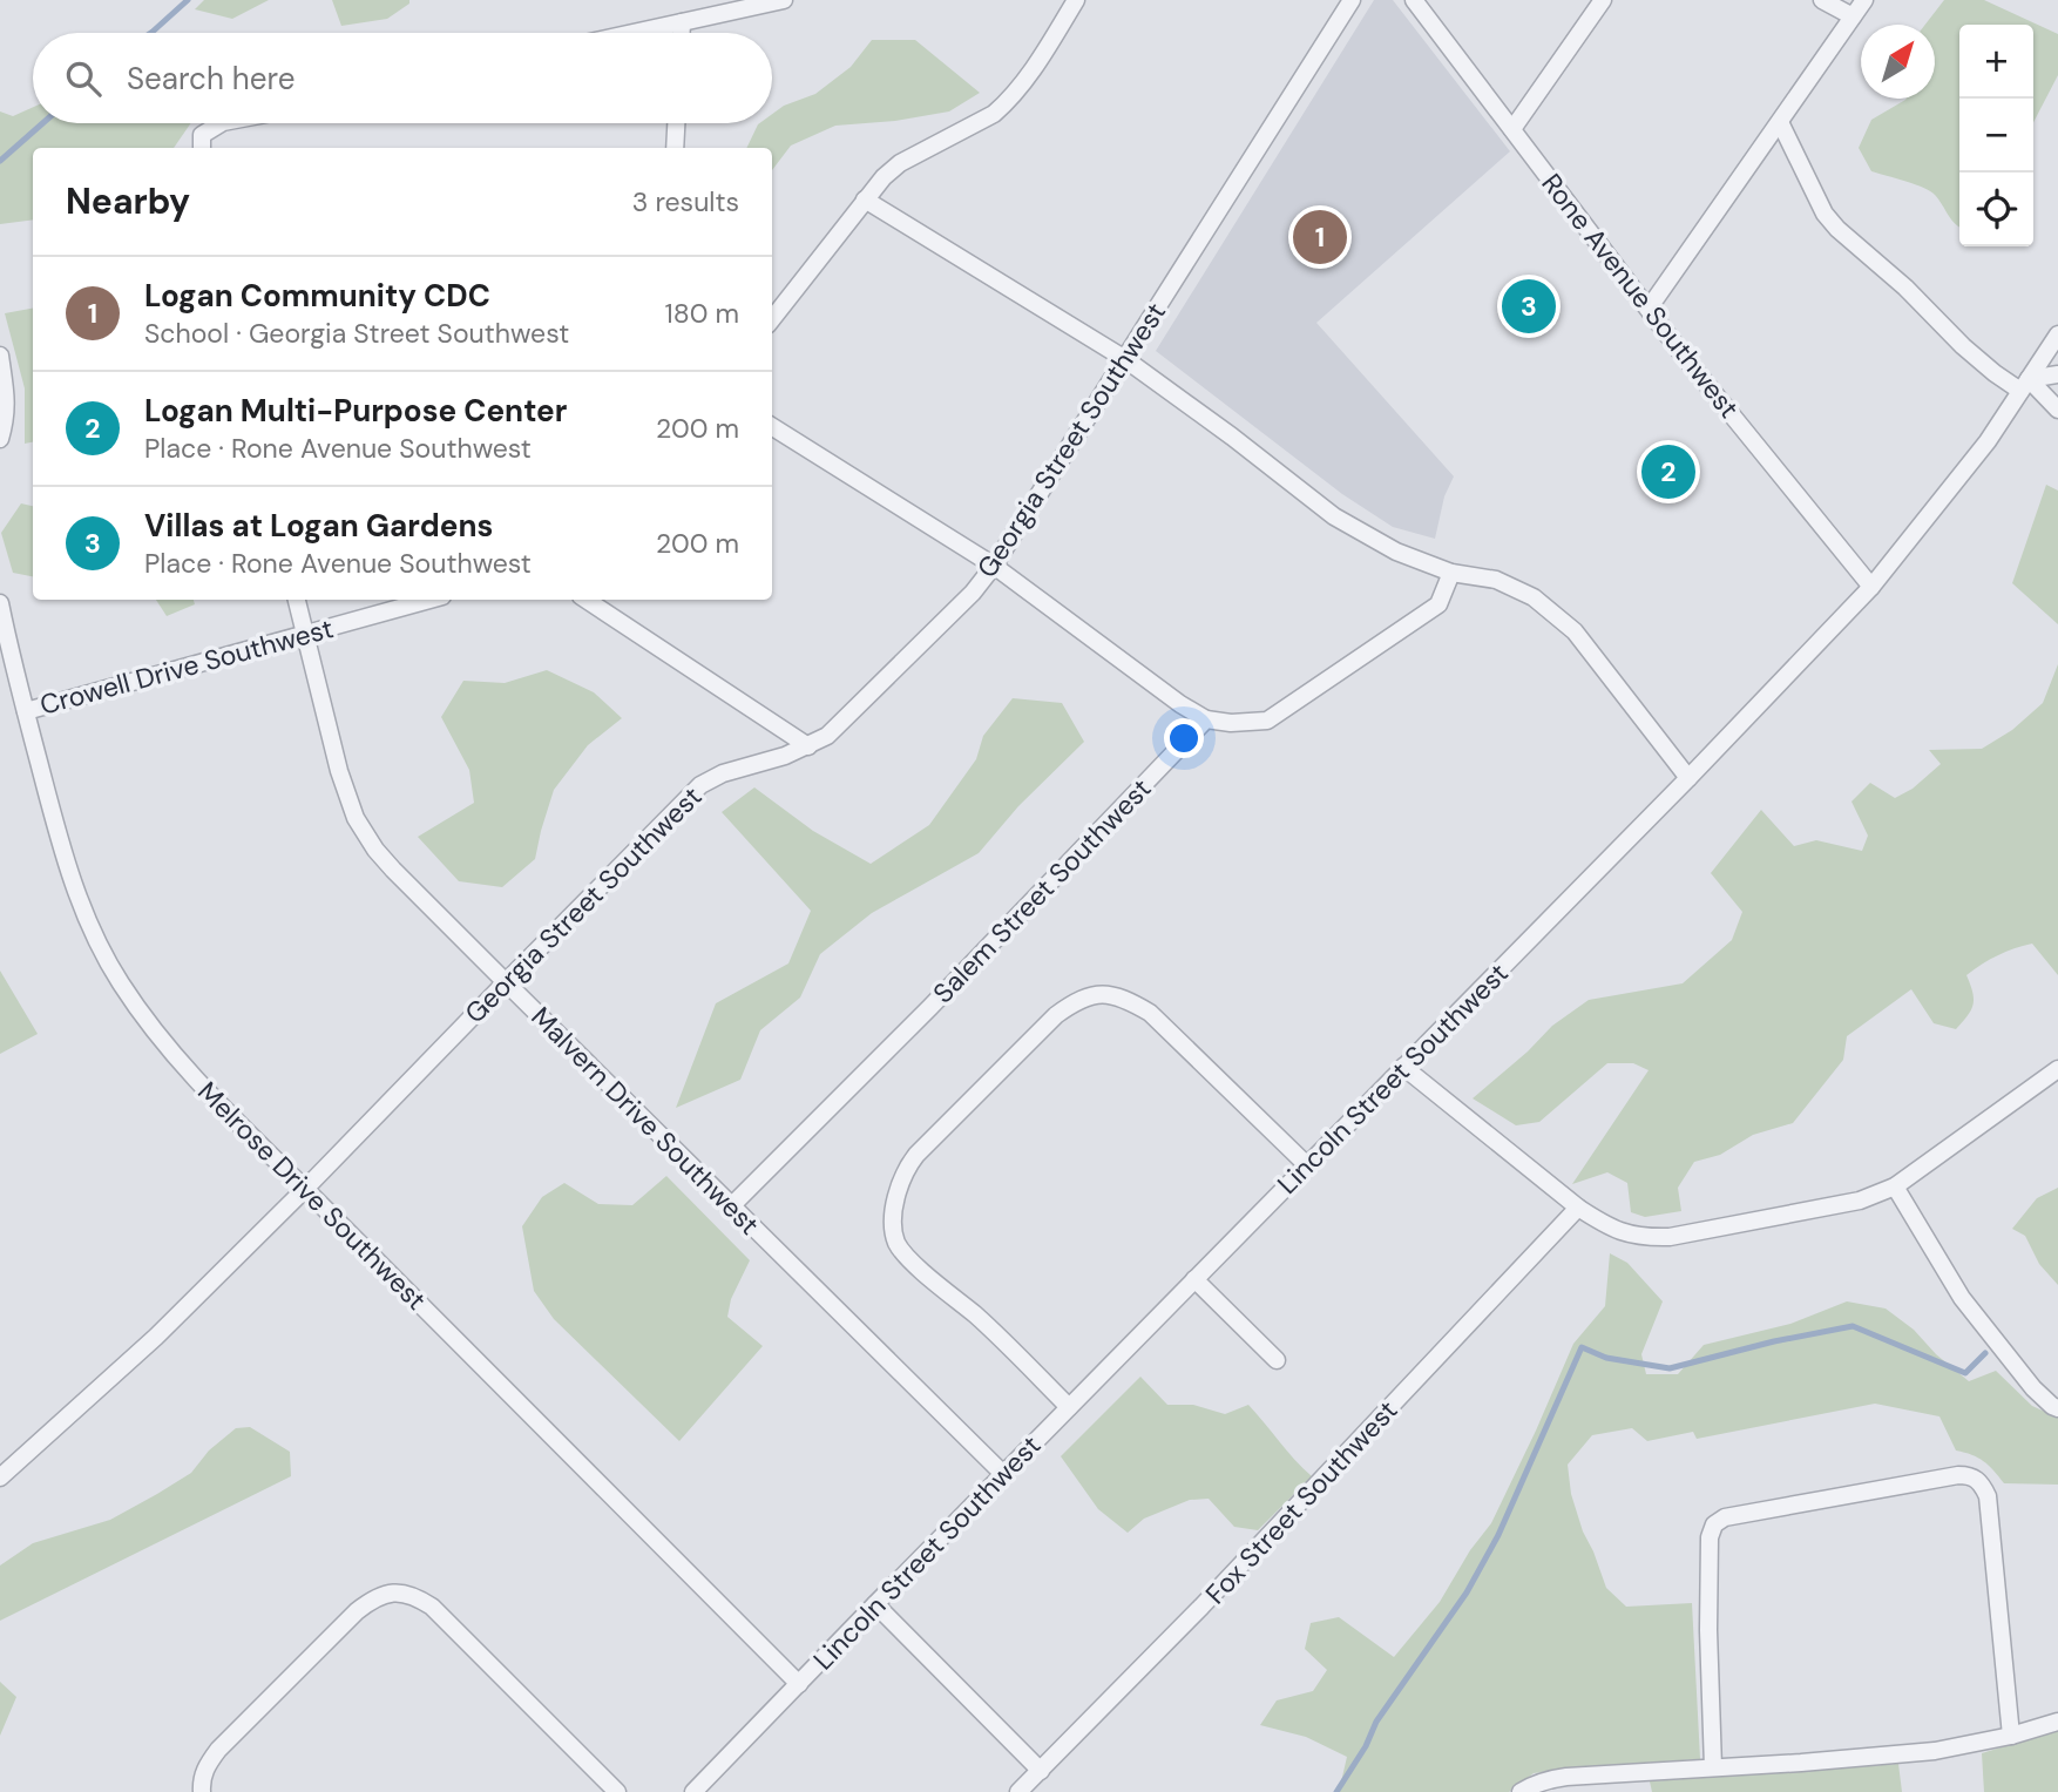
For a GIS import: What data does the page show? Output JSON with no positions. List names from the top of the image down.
{
  "streets": {
    "street": [
      "Rone Avenue Southwest",
      "Georgia Street Southwest",
      "Crowell Drive Southwest",
      "Salem Street Southwest",
      "Lincoln Street Southwest",
      "Malvern Drive Southwest",
      "Melrose Drive Southwest",
      "Fox Street Southwest"
    ]
  },
  "crossings": [
    ["Rone Avenue Southwest", "Lincoln Street Southwest"],
    ["Georgia Street Southwest", "Malvern Drive Southwest"],
    ["Georgia Street Southwest", "Melrose Drive Southwest"],
    ["Crowell Drive Southwest", "Malvern Drive Southwest"],
    ["Crowell Drive Southwest", "Melrose Drive Southwest"],
    ["Salem Street Southwest", "Malvern Drive Southwest"],
    ["Lincoln Street Southwest", "Malvern Drive Southwest"],
    ["Lincoln Street Southwest", "Melrose Drive Southwest"]
  ],
  "north": "top right",
  "page": {
    "map_buttons": ["+", "−"],
    "search": "Search here",
    "heading": ["Nearby", "3 results"],
    "pins": ["1", "3", "2"],
    "list": [
      {
        "mark": "1",
        "name": "Logan Community CDC",
        "note": "School · Georgia Street Southwest",
        "value": "180 m"
      },
      {
        "mark": "2",
        "name": "Logan Multi-Purpose Center",
        "note": "Place · Rone Avenue Southwest",
        "value": "200 m"
      },
      {
        "mark": "3",
        "name": "Villas at Logan Gardens",
        "note": "Place · Rone Avenue Southwest",
        "value": "200 m"
      }
    ]
  }
}
